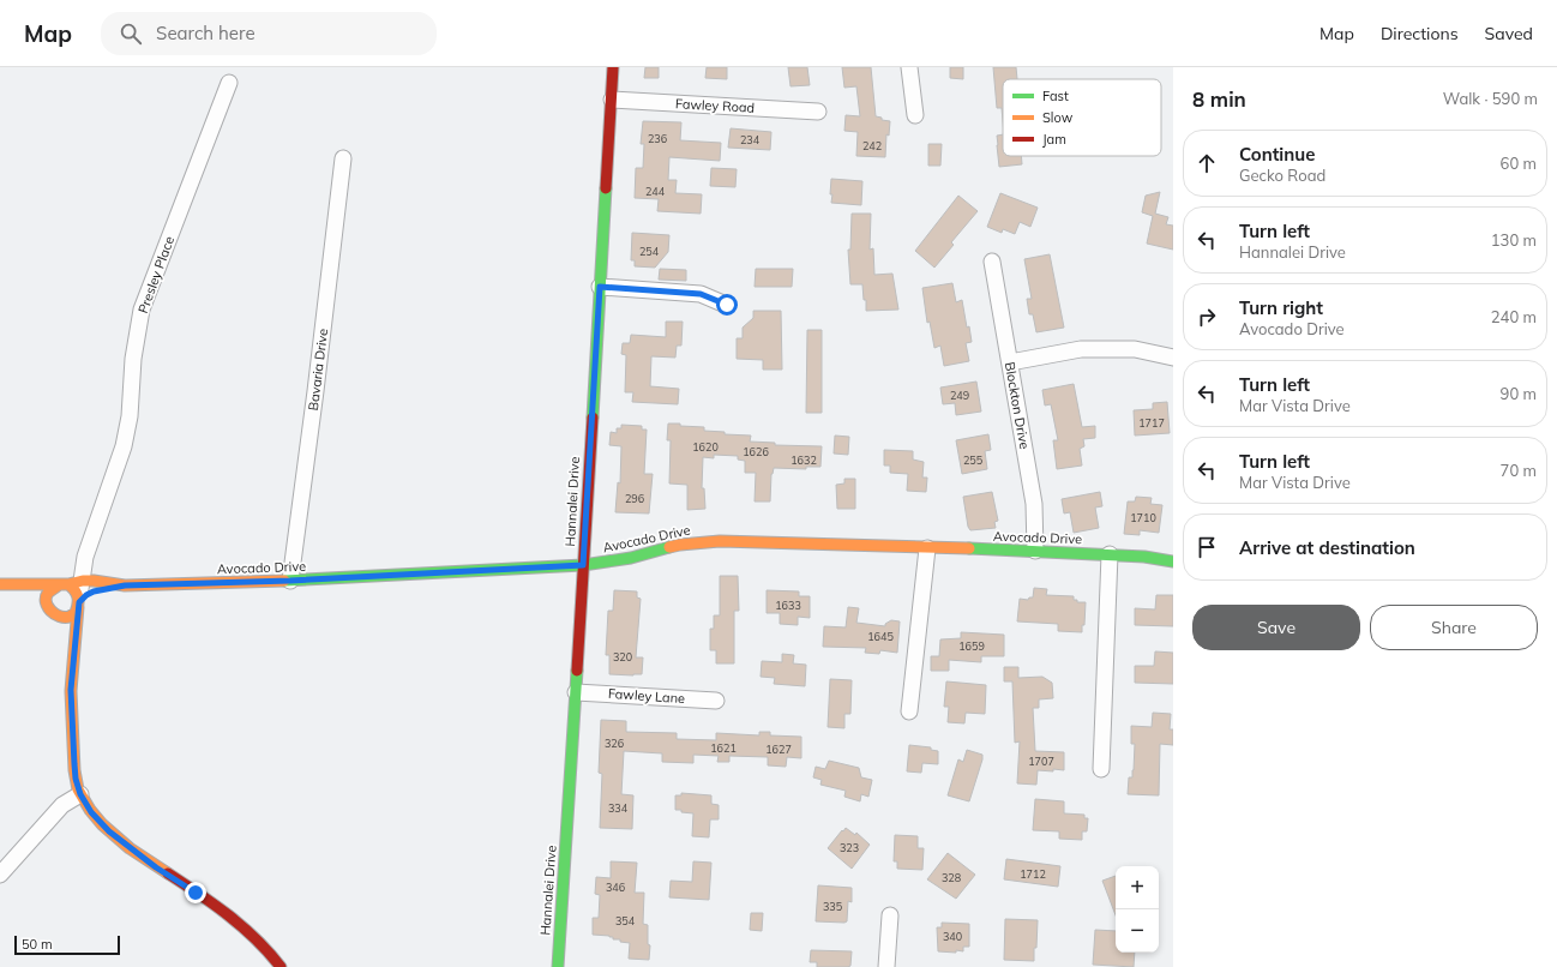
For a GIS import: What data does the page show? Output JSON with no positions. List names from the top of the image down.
{
  "streets": {
    "street": [
      "Fawley Road",
      "Presley Place",
      "Bavaria Drive",
      "Blockton Drive",
      "Hannalei Drive",
      "Avocado Drive",
      "Fawley Lane"
    ]
  },
  "crossings": [
    ["Fawley Road", "Hannalei Drive"],
    ["Presley Place", "Avocado Drive"],
    ["Bavaria Drive", "Avocado Drive"],
    ["Blockton Drive", "Avocado Drive"],
    ["Hannalei Drive", "Avocado Drive"],
    ["Hannalei Drive", "Fawley Lane"]
  ],
  "house_numbers": [
    "236",
    "234",
    "242",
    "244",
    "254",
    "249",
    "1717",
    "1620",
    "1626",
    "1632",
    "255",
    "296",
    "1710",
    "1633",
    "1645",
    "1659",
    "320",
    "326",
    "1621",
    "1627",
    "1707",
    "334",
    "323",
    "1712",
    "328",
    "346",
    "335",
    "354",
    "340"
  ],
  "legend": ["Fast", "Slow", "Jam"],
  "scale_bar": "50 m",
  "page": {
    "header": "Map",
    "search": "Search here",
    "nav": ["Map", "Directions", "Saved"],
    "heading": ["8 min", "Walk · 590 m"],
    "list": [
      ["Continue", "Gecko Road", "60 m"],
      ["Turn left", "Hannalei Drive", "130 m"],
      ["Turn right", "Avocado Drive", "240 m"],
      ["Turn left", "Mar Vista Drive", "90 m"],
      ["Turn left", "Mar Vista Drive", "70 m"],
      "Arrive at destination"
    ],
    "buttons": ["Save", "Share"],
    "map_buttons": ["+", "−"],
    "scale": "50 m"
  }
}
